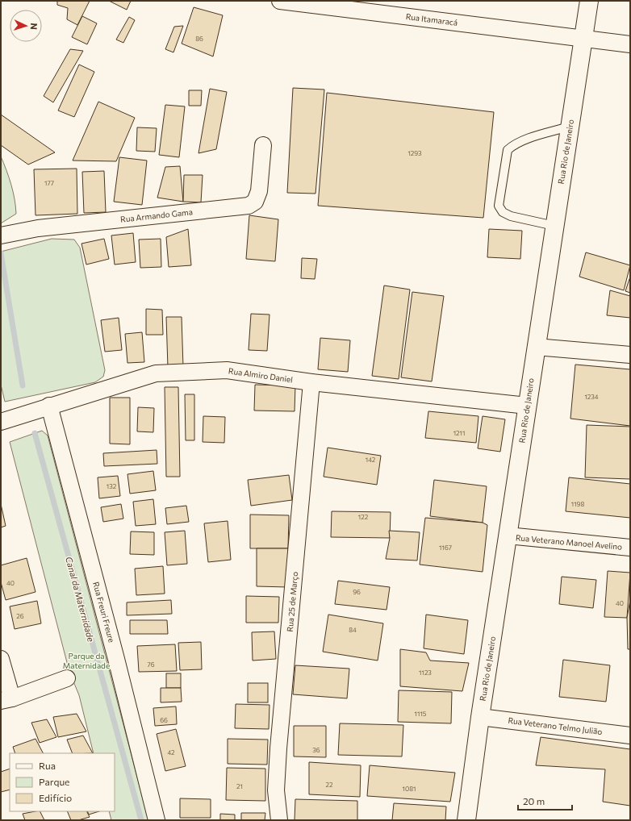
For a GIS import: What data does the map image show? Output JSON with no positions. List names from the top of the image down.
{
  "streets": {
    "main road": ["Rua Rio de Janeiro"],
    "street": [
      "Rua Itamaracá",
      "Rua Armando Gama",
      "Rua Almiro Daniel",
      "Rua Veterano Manoel Avelino",
      "Rua 25 de Março",
      "Rua Freuri Freure",
      "Rua Veterano Telmo Julião"
    ]
  },
  "crossings": [
    ["Rua Itamaracá", "Rua Rio de Janeiro"],
    ["Rua Rio de Janeiro", "Rua Almiro Daniel"],
    ["Rua Rio de Janeiro", "Rua Veterano Manoel Avelino"],
    ["Rua Rio de Janeiro", "Rua Veterano Telmo Julião"],
    ["Rua Almiro Daniel", "Rua 25 de Março"],
    ["Rua Almiro Daniel", "Rua Freuri Freure"]
  ],
  "water": ["Canal da Maternidade"],
  "parks": ["Parque da Maternidade"],
  "house_numbers": [
    "86",
    "1293",
    "177",
    "1234",
    "1211",
    "142",
    "132",
    "1198",
    "122",
    "1167",
    "40",
    "96",
    "40",
    "26",
    "84",
    "76",
    "1123",
    "1115",
    "66",
    "36",
    "42",
    "22",
    "21",
    "1081"
  ],
  "legend": ["Rua", "Parque", "Edifício"],
  "scale_bar": "20 m",
  "north": "right"
}
